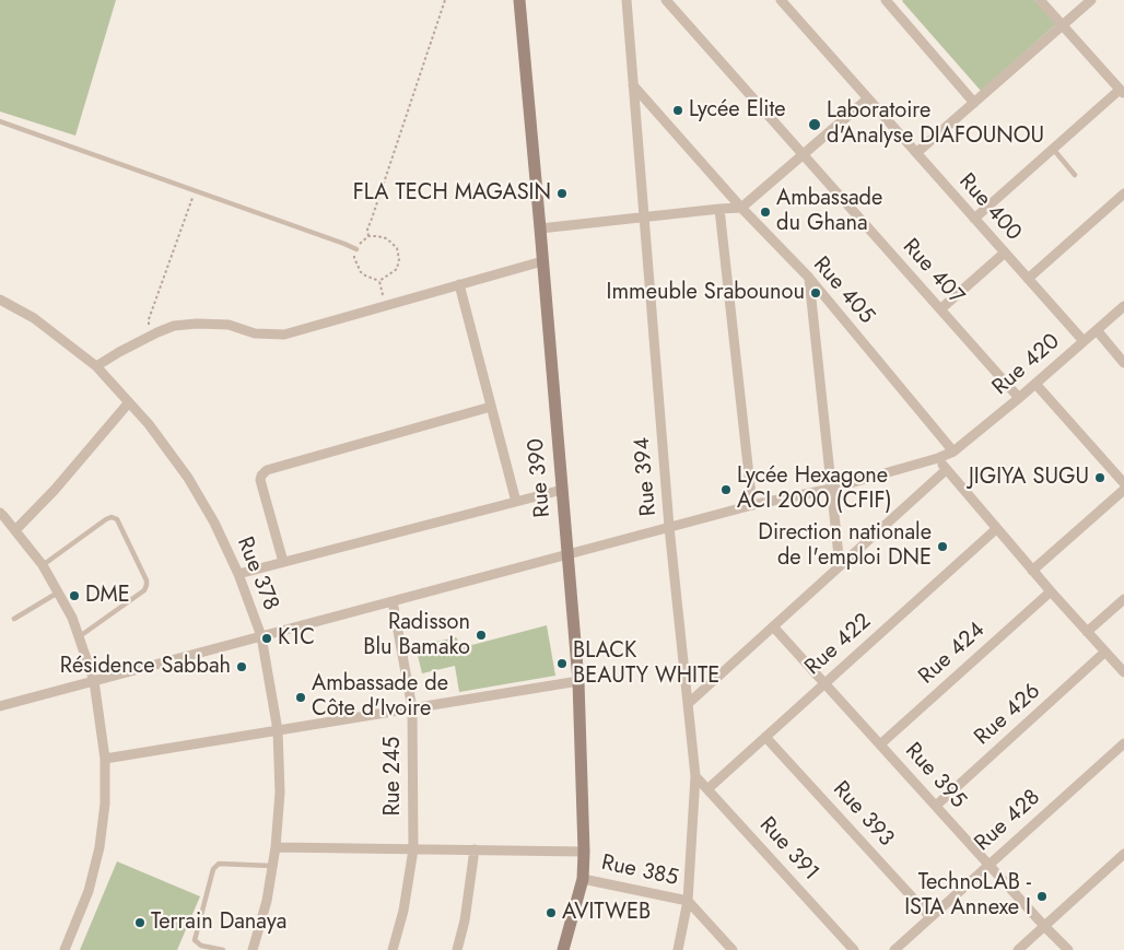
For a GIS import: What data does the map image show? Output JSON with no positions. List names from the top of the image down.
{
  "streets": {
    "street": [
      "Rue 400",
      "Rue 407",
      "Rue 405",
      "Rue 420",
      "Rue 394",
      "Rue 390",
      "Rue 378",
      "Rue 422",
      "Rue 424",
      "Rue 426",
      "Rue 245",
      "Rue 395",
      "Rue 393",
      "Rue 428",
      "Rue 391",
      "Rue 385"
    ]
  },
  "crossings": [
    ["Rue 400", "Rue 420"],
    ["Rue 407", "Rue 420"],
    ["Rue 405", "Rue 420"],
    ["Rue 405", "Rue 394"],
    ["Rue 420", "Rue 394"],
    ["Rue 420", "Rue 390"],
    ["Rue 420", "Rue 378"],
    ["Rue 420", "Rue 245"],
    ["Rue 394", "Rue 391"],
    ["Rue 394", "Rue 385"],
    ["Rue 390", "Rue 385"],
    ["Rue 422", "Rue 395"],
    ["Rue 422", "Rue 393"],
    ["Rue 422", "Rue 391"],
    ["Rue 424", "Rue 395"],
    ["Rue 426", "Rue 395"],
    ["Rue 395", "Rue 428"],
    ["Rue 393", "Rue 428"]
  ],
  "places": [
    "Lycée Elite",
    "Laboratoire d'Analyse DIAFOUNOU",
    "FLA TECH MAGASIN",
    "Ambassade du Ghana",
    "Immeuble Srabounou",
    "JIGIYA SUGU",
    "Lycée Hexagone ACI 2000 (CFIF)",
    "Direction nationale de l'emploi DNE",
    "DME",
    "Radisson Blu Bamako",
    "K1C",
    "BLACK BEAUTY WHITE",
    "Résidence Sabbah",
    "Ambassade de Côte d'Ivoire",
    "TechnoLAB - ISTA Annexe I",
    "AVITWEB",
    "Terrain Danaya"
  ]
}
